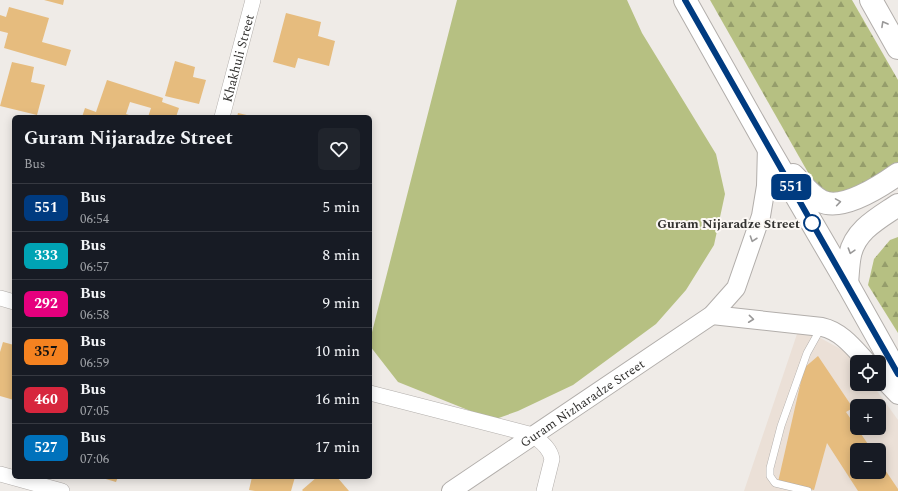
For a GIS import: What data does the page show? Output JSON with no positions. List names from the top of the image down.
{
  "streets": {
    "street": ["Khakhuli Street", "Guram Nizharadze Street"]
  },
  "one_way": ["Guram Nizharadze Street"],
  "places": ["Guram Nijaradze Street"],
  "lines": ["bus line 551"],
  "page": {
    "on_map": "551",
    "heading": ["Guram Nijaradze Street", "Bus"],
    "list": [
      {
        "mark": "551",
        "name": "Bus",
        "note": "06:54",
        "value": "5 min"
      },
      {
        "mark": "333",
        "name": "Bus",
        "note": "06:57",
        "value": "8 min"
      },
      {
        "mark": "292",
        "name": "Bus",
        "note": "06:58",
        "value": "9 min"
      },
      {
        "mark": "357",
        "name": "Bus",
        "note": "06:59",
        "value": "10 min"
      },
      {
        "mark": "460",
        "name": "Bus",
        "note": "07:05",
        "value": "16 min"
      },
      {
        "mark": "527",
        "name": "Bus",
        "note": "07:06",
        "value": "17 min"
      }
    ],
    "map_buttons": ["+", "−"]
  }
}
